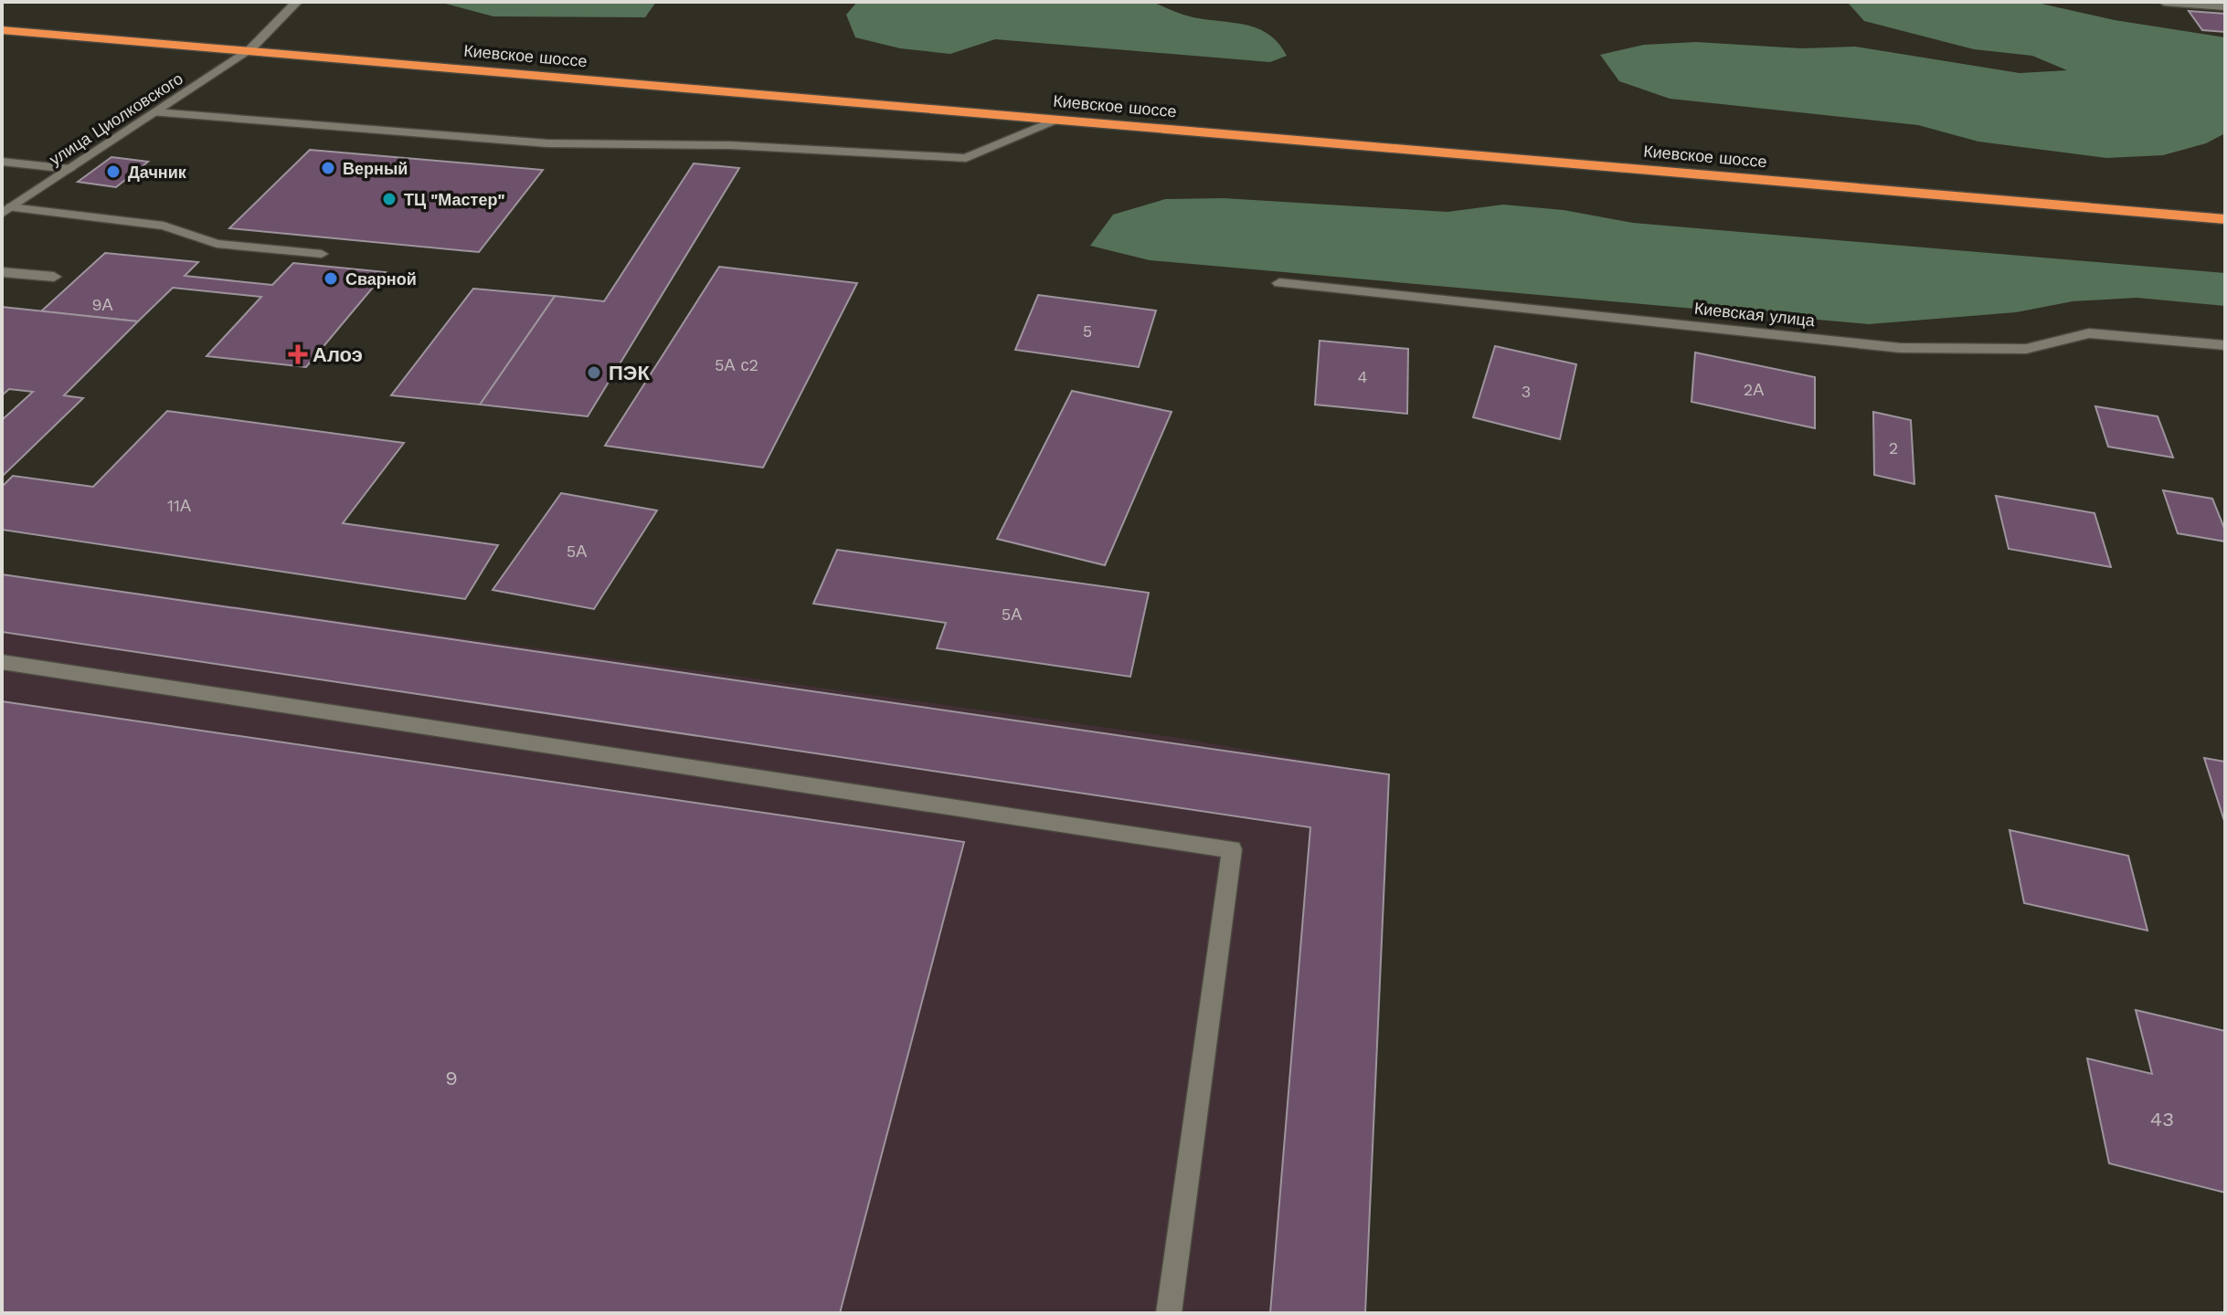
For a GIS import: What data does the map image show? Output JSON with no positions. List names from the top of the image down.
{
  "streets": {
    "highway": ["Киевское шоссе"],
    "street": ["улица Циолковского", "Киевская улица"]
  },
  "crossings": [
    ["Киевское шоссе", "улица Циолковского"]
  ],
  "places": {
    "other": [
      "Верный",
      "Дачник",
      "ТЦ \"Мастер\"",
      "Сварной",
      "ПЭК"
    ],
    "health": ["Алоэ"]
  },
  "house_numbers": [
    "9А",
    "5",
    "5А с2",
    "4",
    "2А",
    "3",
    "2",
    "11А",
    "5А",
    "5А",
    "9",
    "43"
  ]
}
